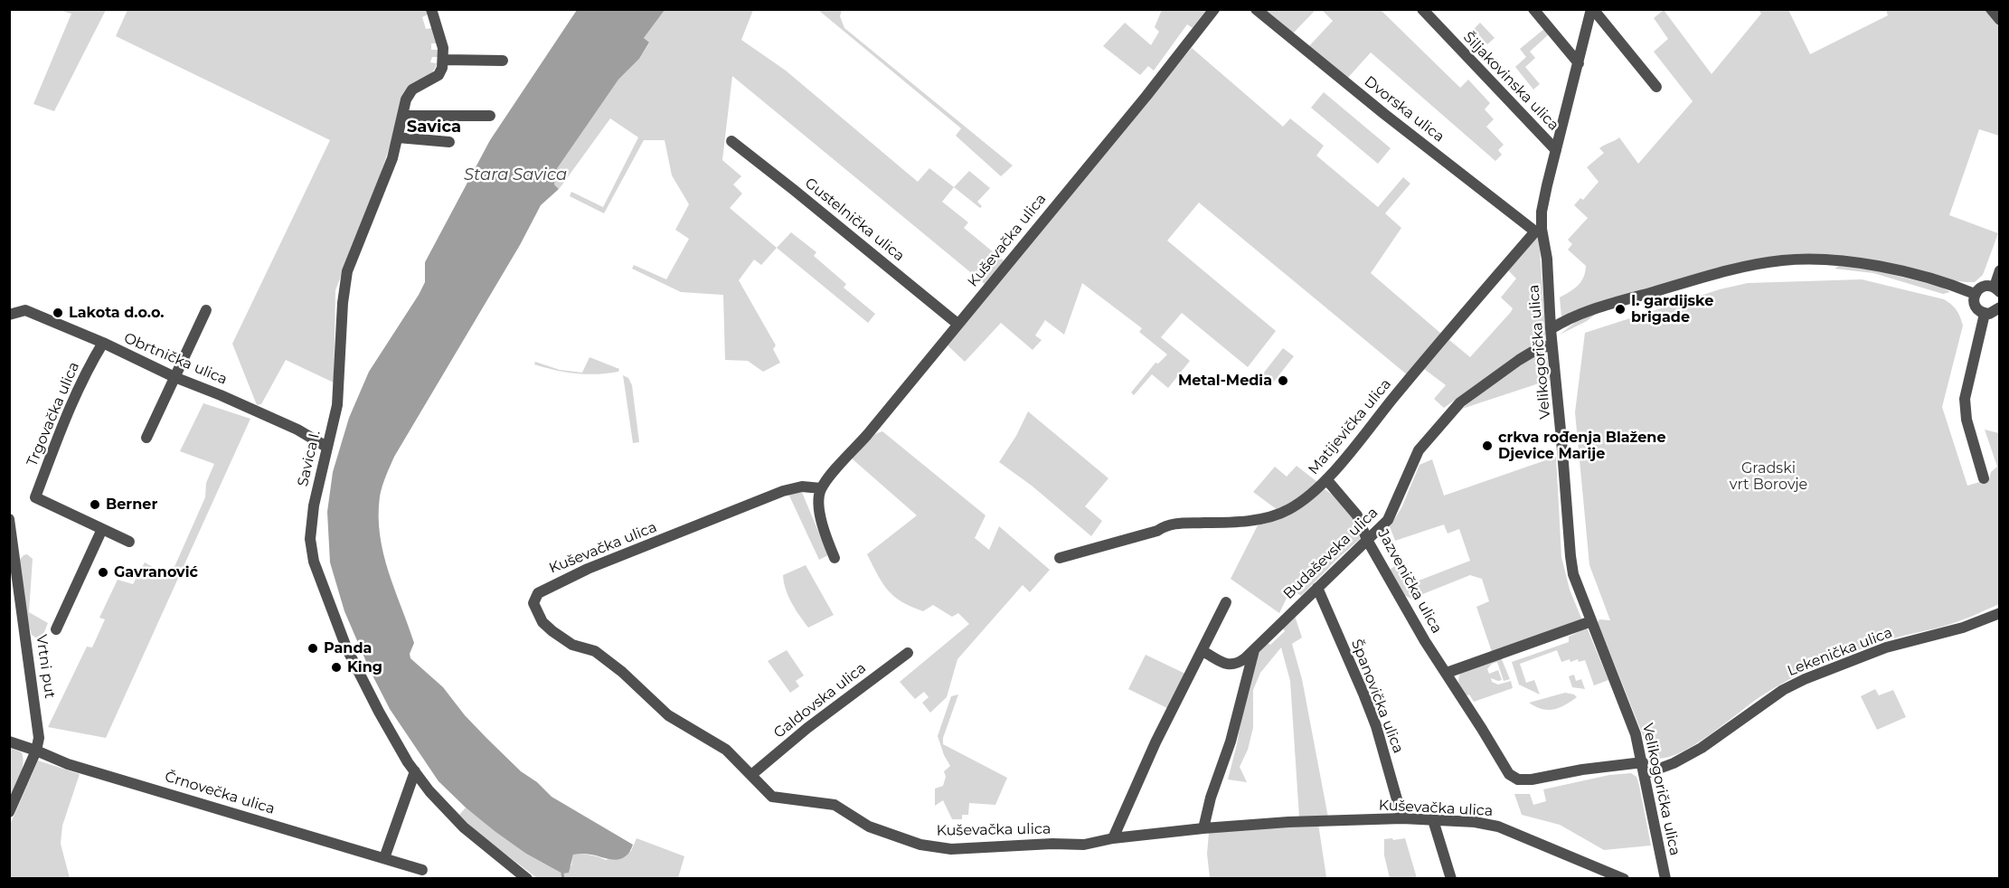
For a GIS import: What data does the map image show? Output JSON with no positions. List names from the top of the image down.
{
  "streets": {
    "street": [
      "Šiljakovinska ulica",
      "Dvorska ulica",
      "Gustelnička ulica",
      "Kuševačka ulica",
      "Velikogorička ulica",
      "Obrtnička ulica",
      "Trgovačka ulica",
      "Matijevička ulica",
      "Savica I.",
      "Budaševska ulica",
      "Jazvenička ulica",
      "Lekenička ulica",
      "Vrtni put",
      "Španovička ulica",
      "Galdovska ulica",
      "Črnovečka ulica"
    ]
  },
  "crossings": [
    ["Šiljakovinska ulica", "Velikogorička ulica"],
    ["Dvorska ulica", "Velikogorička ulica"],
    ["Dvorska ulica", "Matijevička ulica"],
    ["Gustelnička ulica", "Kuševačka ulica"],
    ["Kuševačka ulica", "Španovička ulica"],
    ["Kuševačka ulica", "Galdovska ulica"],
    ["Velikogorička ulica", "Matijevička ulica"],
    ["Velikogorička ulica", "Budaševska ulica"],
    ["Velikogorička ulica", "Jazvenička ulica"],
    ["Velikogorička ulica", "Lekenička ulica"],
    ["Obrtnička ulica", "Trgovačka ulica"],
    ["Obrtnička ulica", "Savica I."],
    ["Matijevička ulica", "Jazvenička ulica"],
    ["Budaševska ulica", "Jazvenička ulica"],
    ["Budaševska ulica", "Španovička ulica"],
    ["Vrtni put", "Črnovečka ulica"]
  ],
  "districts": ["Savica"],
  "water": ["Stara Savica"],
  "parks": ["Gradski vrt Borovje"],
  "places": [
    "I. gardijske brigade",
    "Lakota d.o.o.",
    "Metal-Media",
    "crkva rođenja Blažene Djevice Marije",
    "Berner",
    "Gavranović",
    "Panda",
    "King"
  ]
}
